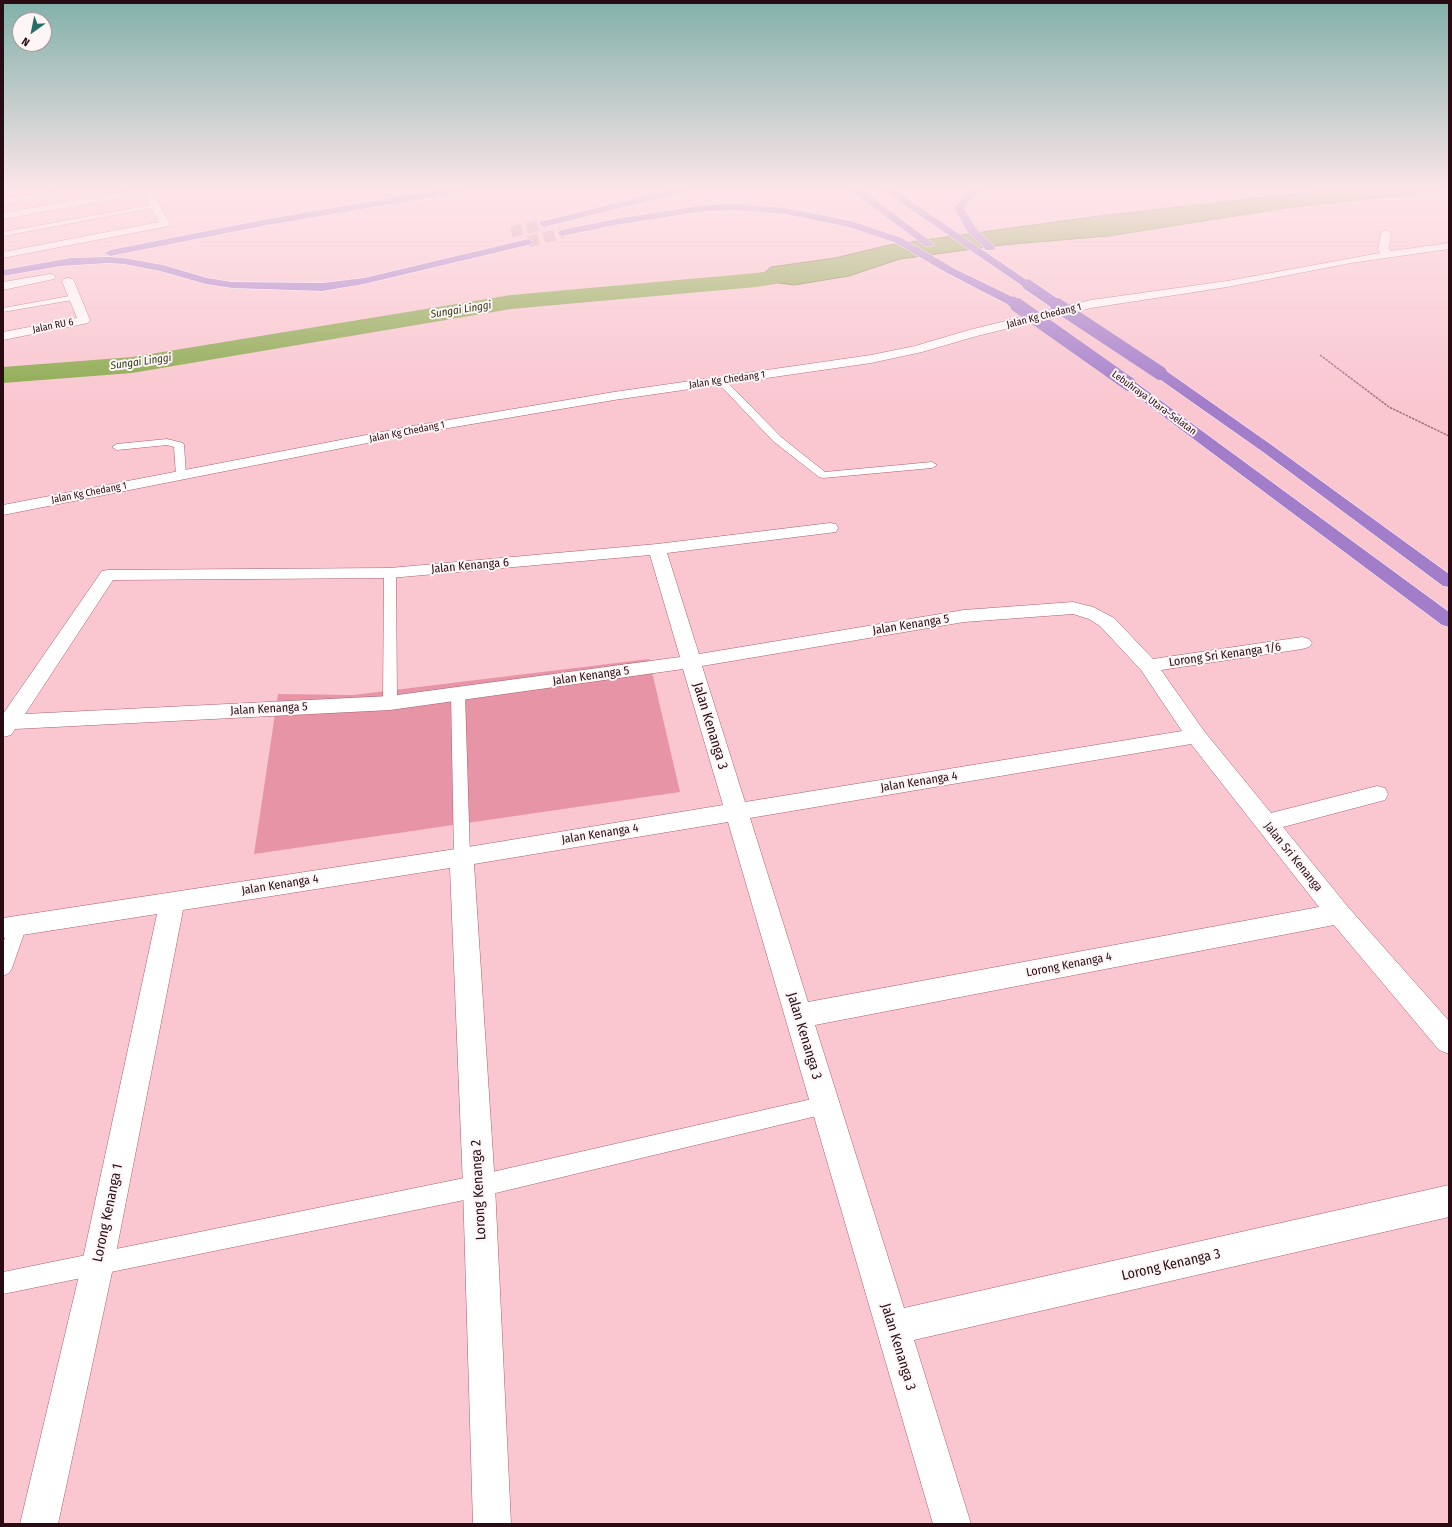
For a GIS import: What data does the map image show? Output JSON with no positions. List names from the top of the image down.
{
  "streets": {
    "highway": ["Lebuhraya Utara–Selatan"],
    "street": [
      "Jalan Kg Chedang 1",
      "Jalan RU 6",
      "Jalan Kenanga 6",
      "Jalan Kenanga 5",
      "Lorong Sri Kenanga 1/6",
      "Jalan Kenanga 3",
      "Jalan Kenanga 4",
      "Jalan Sri Kenanga",
      "Lorong Kenanga 4",
      "Lorong Kenanga 2",
      "Lorong Kenanga 1",
      "Lorong Kenanga 3"
    ]
  },
  "crossings": [
    ["Jalan Kenanga 6", "Jalan Kenanga 5"],
    ["Jalan Kenanga 6", "Jalan Kenanga 3"],
    ["Jalan Kenanga 5", "Lorong Sri Kenanga 1/6"],
    ["Jalan Kenanga 5", "Jalan Kenanga 3"],
    ["Jalan Kenanga 5", "Jalan Sri Kenanga"],
    ["Lorong Sri Kenanga 1/6", "Jalan Sri Kenanga"],
    ["Jalan Kenanga 3", "Jalan Kenanga 4"],
    ["Jalan Kenanga 3", "Lorong Kenanga 4"],
    ["Jalan Kenanga 3", "Lorong Kenanga 3"],
    ["Jalan Kenanga 4", "Jalan Sri Kenanga"],
    ["Jalan Kenanga 4", "Lorong Kenanga 2"],
    ["Jalan Kenanga 4", "Lorong Kenanga 1"],
    ["Jalan Sri Kenanga", "Lorong Kenanga 4"]
  ],
  "water": ["Sungai Linggi"],
  "north": "bottom left"
}
